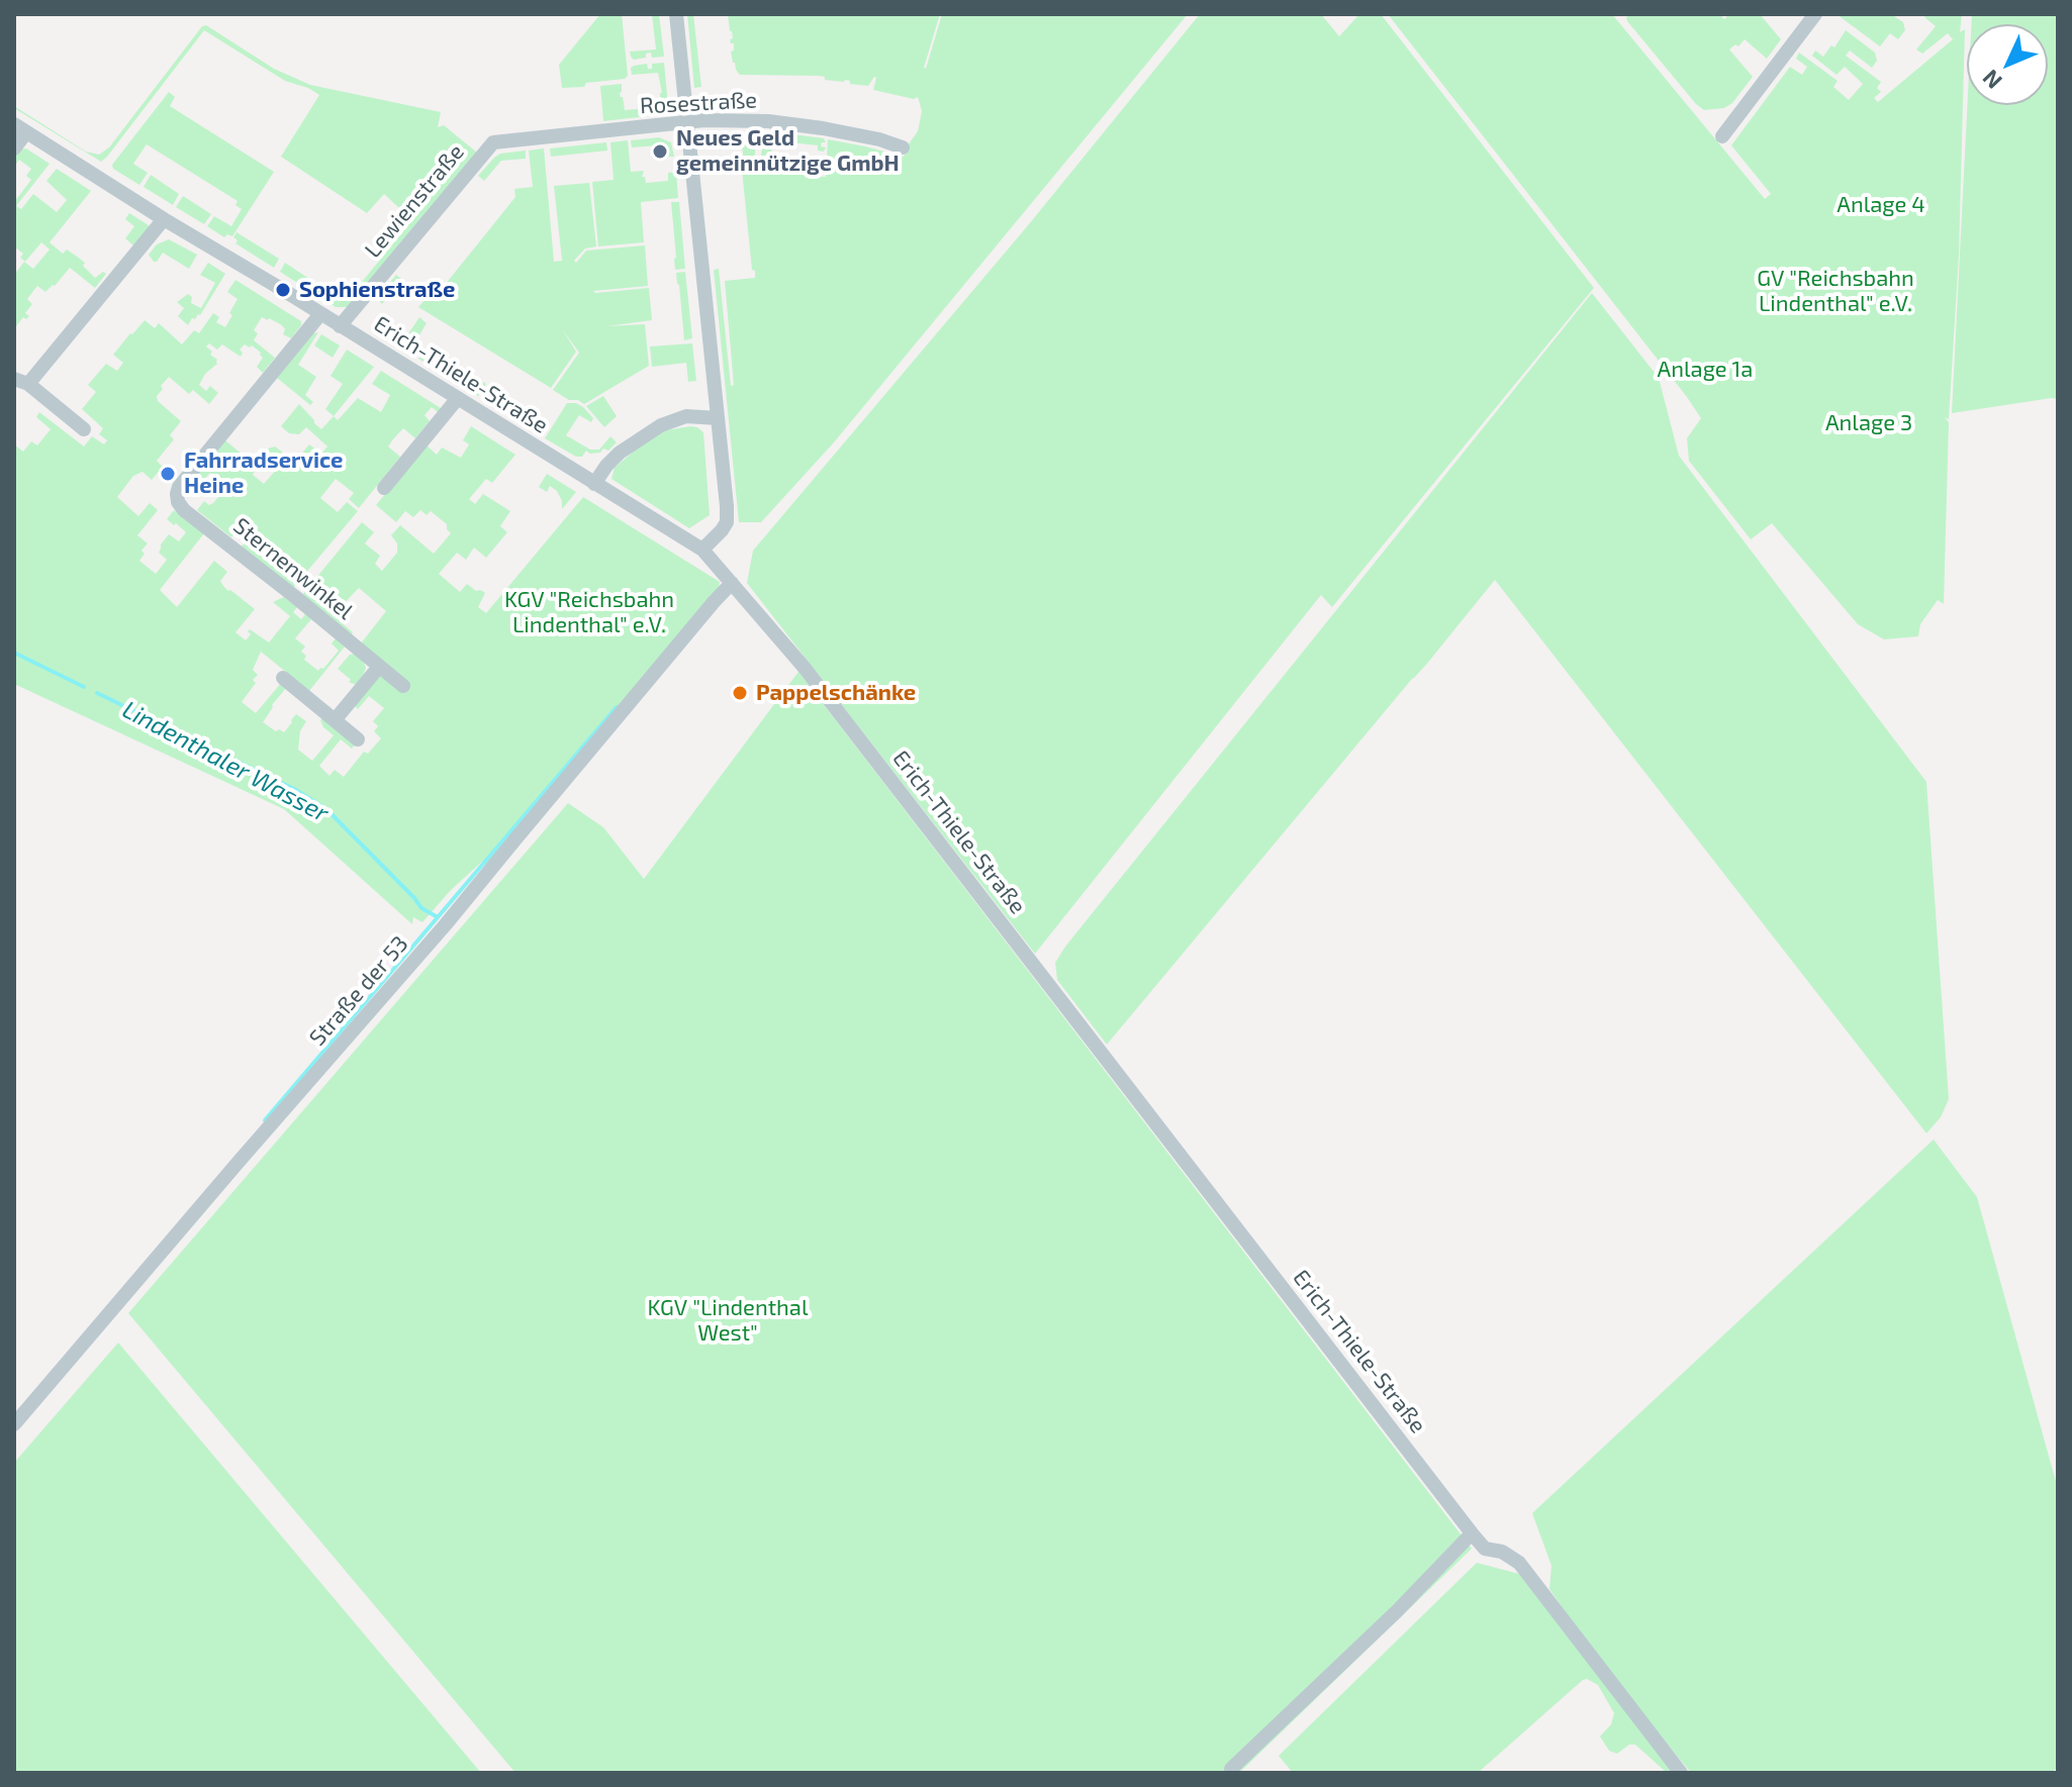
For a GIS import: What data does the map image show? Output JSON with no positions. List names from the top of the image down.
{
  "streets": {
    "street": [
      "Rosestraße",
      "Lewienstraße",
      "Erich-Thiele-Straße",
      "Sternenwinkel",
      "Straße der 53"
    ]
  },
  "crossings": [
    ["Rosestraße", "Lewienstraße"],
    ["Lewienstraße", "Erich-Thiele-Straße"],
    ["Erich-Thiele-Straße", "Sternenwinkel"],
    ["Erich-Thiele-Straße", "Straße der 53"]
  ],
  "water": ["Lindenthaler Wasser"],
  "parks": [
    "Anlage 4",
    "GV \"Reichsbahn Lindenthal\" e.V.",
    "Anlage 1a",
    "Anlage 3",
    "KGV \"Reichsbahn Lindenthal\" e.V.",
    "KGV \"Lindenthal West\""
  ],
  "places": [
    "Neues Geld gemeinnützige GmbH",
    "Sophienstraße",
    "Fahrradservice Heine",
    "Pappelschänke"
  ],
  "north": "bottom left"
}
